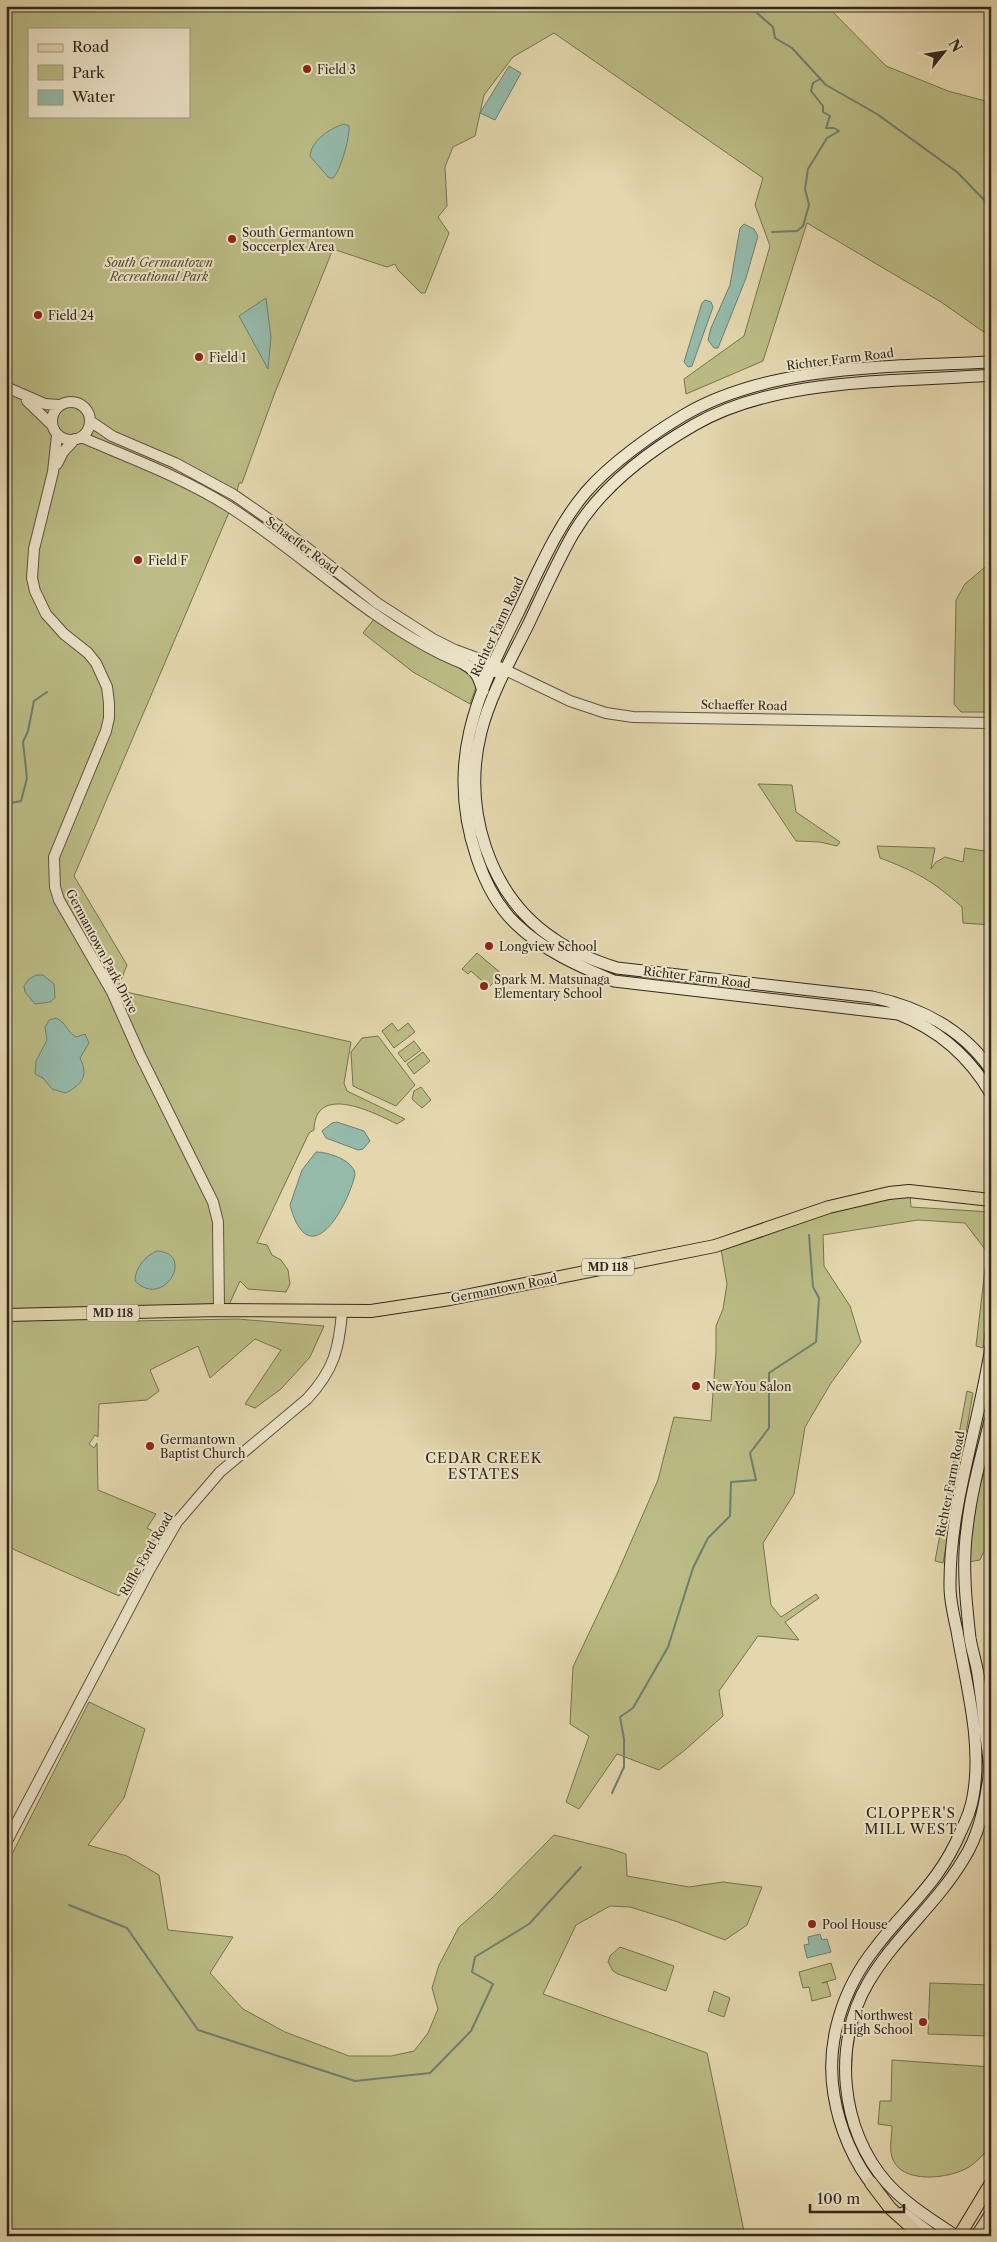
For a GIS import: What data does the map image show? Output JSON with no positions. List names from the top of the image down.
{
  "streets": {
    "main road": ["Richter Farm Road", "MD 118", "Germantown Road"],
    "street": ["Schaeffer Road", "Germantown Park Drive", "Riffle Ford Road"]
  },
  "crossings": [
    ["Richter Farm Road", "Schaeffer Road"],
    ["Schaeffer Road", "Germantown Park Drive"],
    ["Germantown Park Drive", "Germantown Road"],
    ["Germantown Road", "Riffle Ford Road"]
  ],
  "districts": ["CEDAR CREEK ESTATES", "CLOPPER'S MILL WEST"],
  "parks": ["South Germantown Recreational Park"],
  "places": [
    "Field 3",
    "South Germantown Soccerplex Area",
    "Field 24",
    "Field 1",
    "Field F",
    "Longview School",
    "Spark M. Matsunaga Elementary School",
    "New You Salon",
    "Germantown Baptist Church",
    "Pool House",
    "Northwest High School"
  ],
  "legend": ["Road", "Park", "Water"],
  "scale_bar": "100 m",
  "north": "top right"
}
